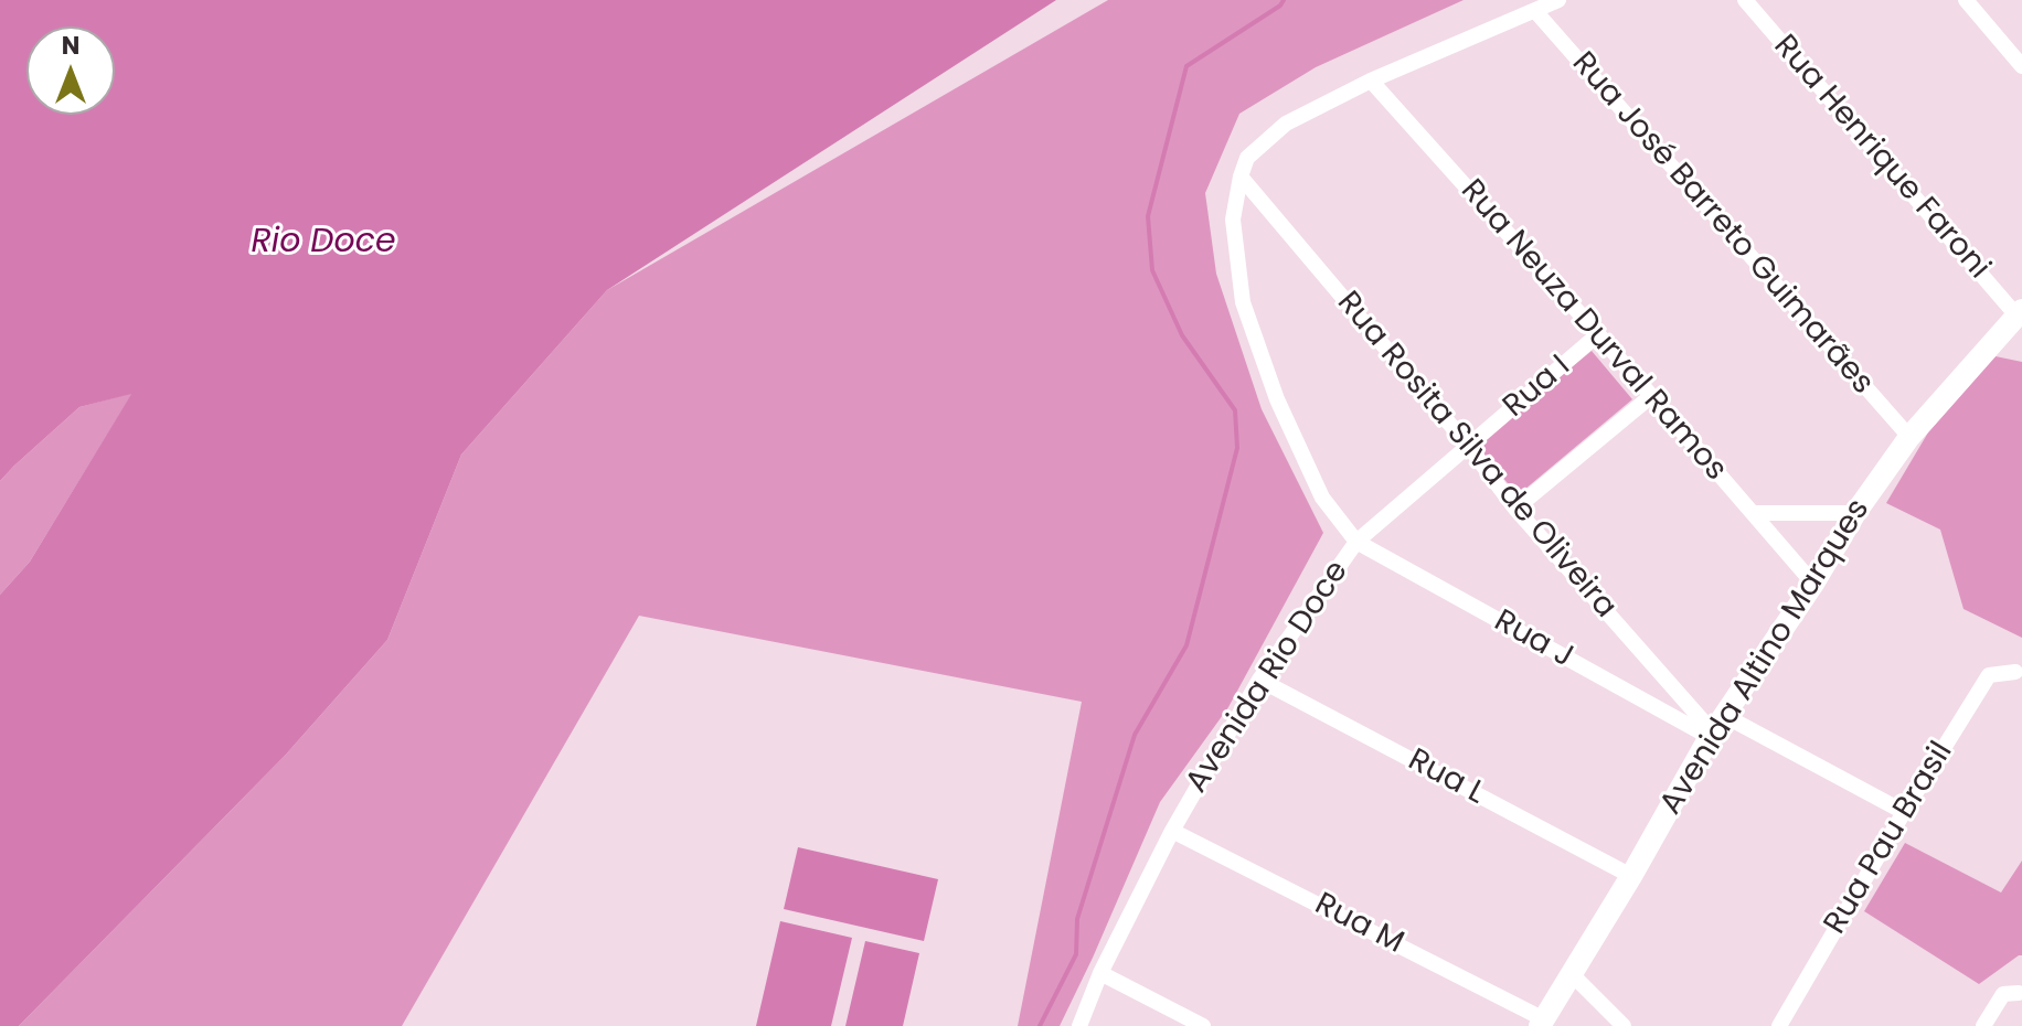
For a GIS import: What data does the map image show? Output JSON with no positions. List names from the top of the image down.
{
  "streets": {
    "main road": ["Avenida Altino Marques"],
    "street": [
      "Rua Henrique Faroni",
      "Rua José Barreto Guimarães",
      "Rua Neuza Durval Ramos",
      "Rua I",
      "Rua Rosita Silva de Oliveira",
      "Rua J",
      "Avenida Rio Doce",
      "Rua L",
      "Rua Pau Brasil",
      "Rua M"
    ]
  },
  "crossings": [
    ["Rua Henrique Faroni", "Avenida Altino Marques"],
    ["Rua José Barreto Guimarães", "Avenida Altino Marques"],
    ["Rua José Barreto Guimarães", "Avenida Rio Doce"],
    ["Rua Neuza Durval Ramos", "Rua I"],
    ["Rua Neuza Durval Ramos", "Avenida Altino Marques"],
    ["Rua Neuza Durval Ramos", "Avenida Rio Doce"],
    ["Rua I", "Rua Rosita Silva de Oliveira"],
    ["Rua I", "Rua J"],
    ["Rua I", "Avenida Rio Doce"],
    ["Rua Rosita Silva de Oliveira", "Rua J"],
    ["Rua Rosita Silva de Oliveira", "Avenida Altino Marques"],
    ["Rua Rosita Silva de Oliveira", "Avenida Rio Doce"],
    ["Rua J", "Avenida Altino Marques"],
    ["Rua J", "Avenida Rio Doce"],
    ["Rua J", "Rua Pau Brasil"],
    ["Avenida Altino Marques", "Rua L"],
    ["Avenida Altino Marques", "Rua M"],
    ["Avenida Rio Doce", "Rua L"],
    ["Avenida Rio Doce", "Rua M"]
  ],
  "water": ["Rio Doce"],
  "north": "top"
}
